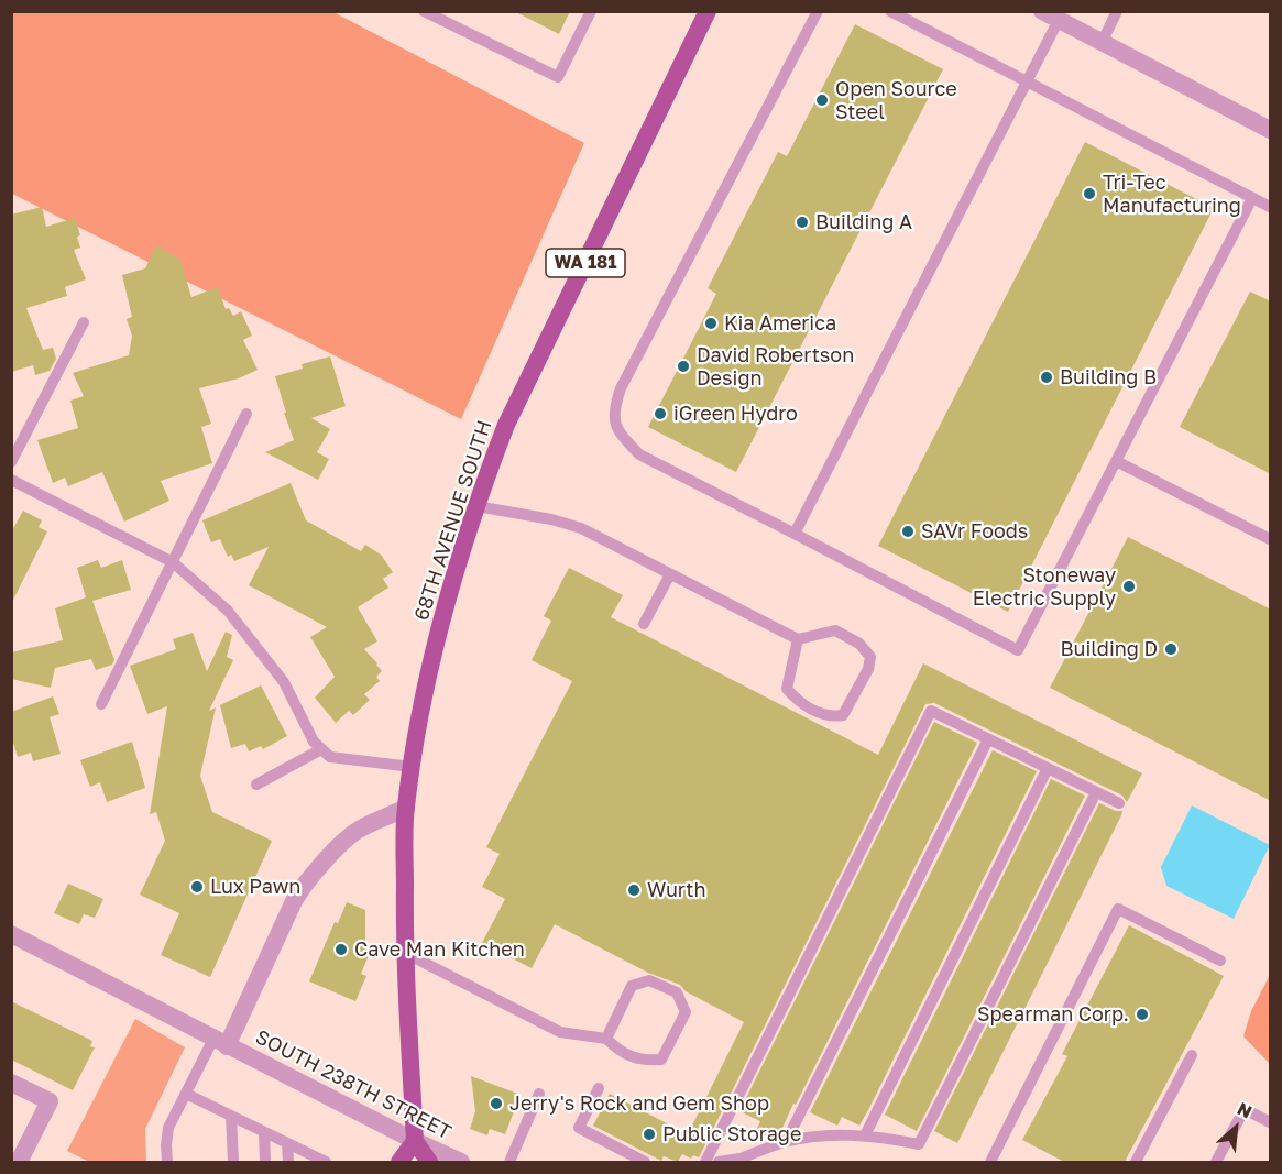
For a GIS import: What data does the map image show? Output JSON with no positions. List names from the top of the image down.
{
  "streets": {
    "main road": ["WA 181", "68TH AVENUE SOUTH"],
    "street": ["SOUTH 238TH STREET"]
  },
  "crossings": [
    ["WA 181", "68TH AVENUE SOUTH"],
    ["WA 181", "SOUTH 238TH STREET"]
  ],
  "places": [
    "Open Source Steel",
    "Tri-Tec Manufacturing",
    "Building A",
    "Kia America",
    "David Robertson Design",
    "Building B",
    "iGreen Hydro",
    "SAVr Foods",
    "Stoneway Electric Supply",
    "Building D",
    "Lux Pawn",
    "Wurth",
    "Cave Man Kitchen",
    "Spearman Corp.",
    "Jerry's Rock and Gem Shop",
    "Public Storage"
  ],
  "north": "top right"
}
